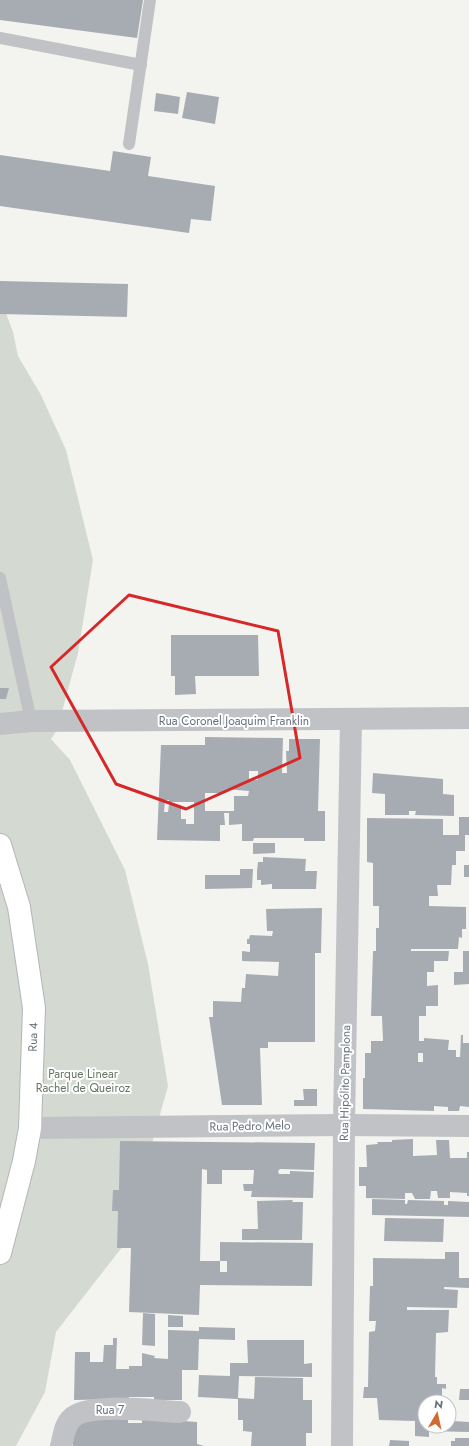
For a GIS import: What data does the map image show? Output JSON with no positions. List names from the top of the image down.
{
  "streets": {
    "main road": ["Rua 4"],
    "street": [
      "Rua Coronel Joaquim Franklin",
      "Rua Hipólito Pamplona",
      "Rua Pedro Melo",
      "Rua 7"
    ]
  },
  "crossings": [
    ["Rua Coronel Joaquim Franklin", "Rua Hipólito Pamplona"],
    ["Rua 4", "Rua Pedro Melo"],
    ["Rua Hipólito Pamplona", "Rua Pedro Melo"]
  ],
  "parks": ["Parque Linear Rachel de Queiroz"],
  "north": "top"
}
